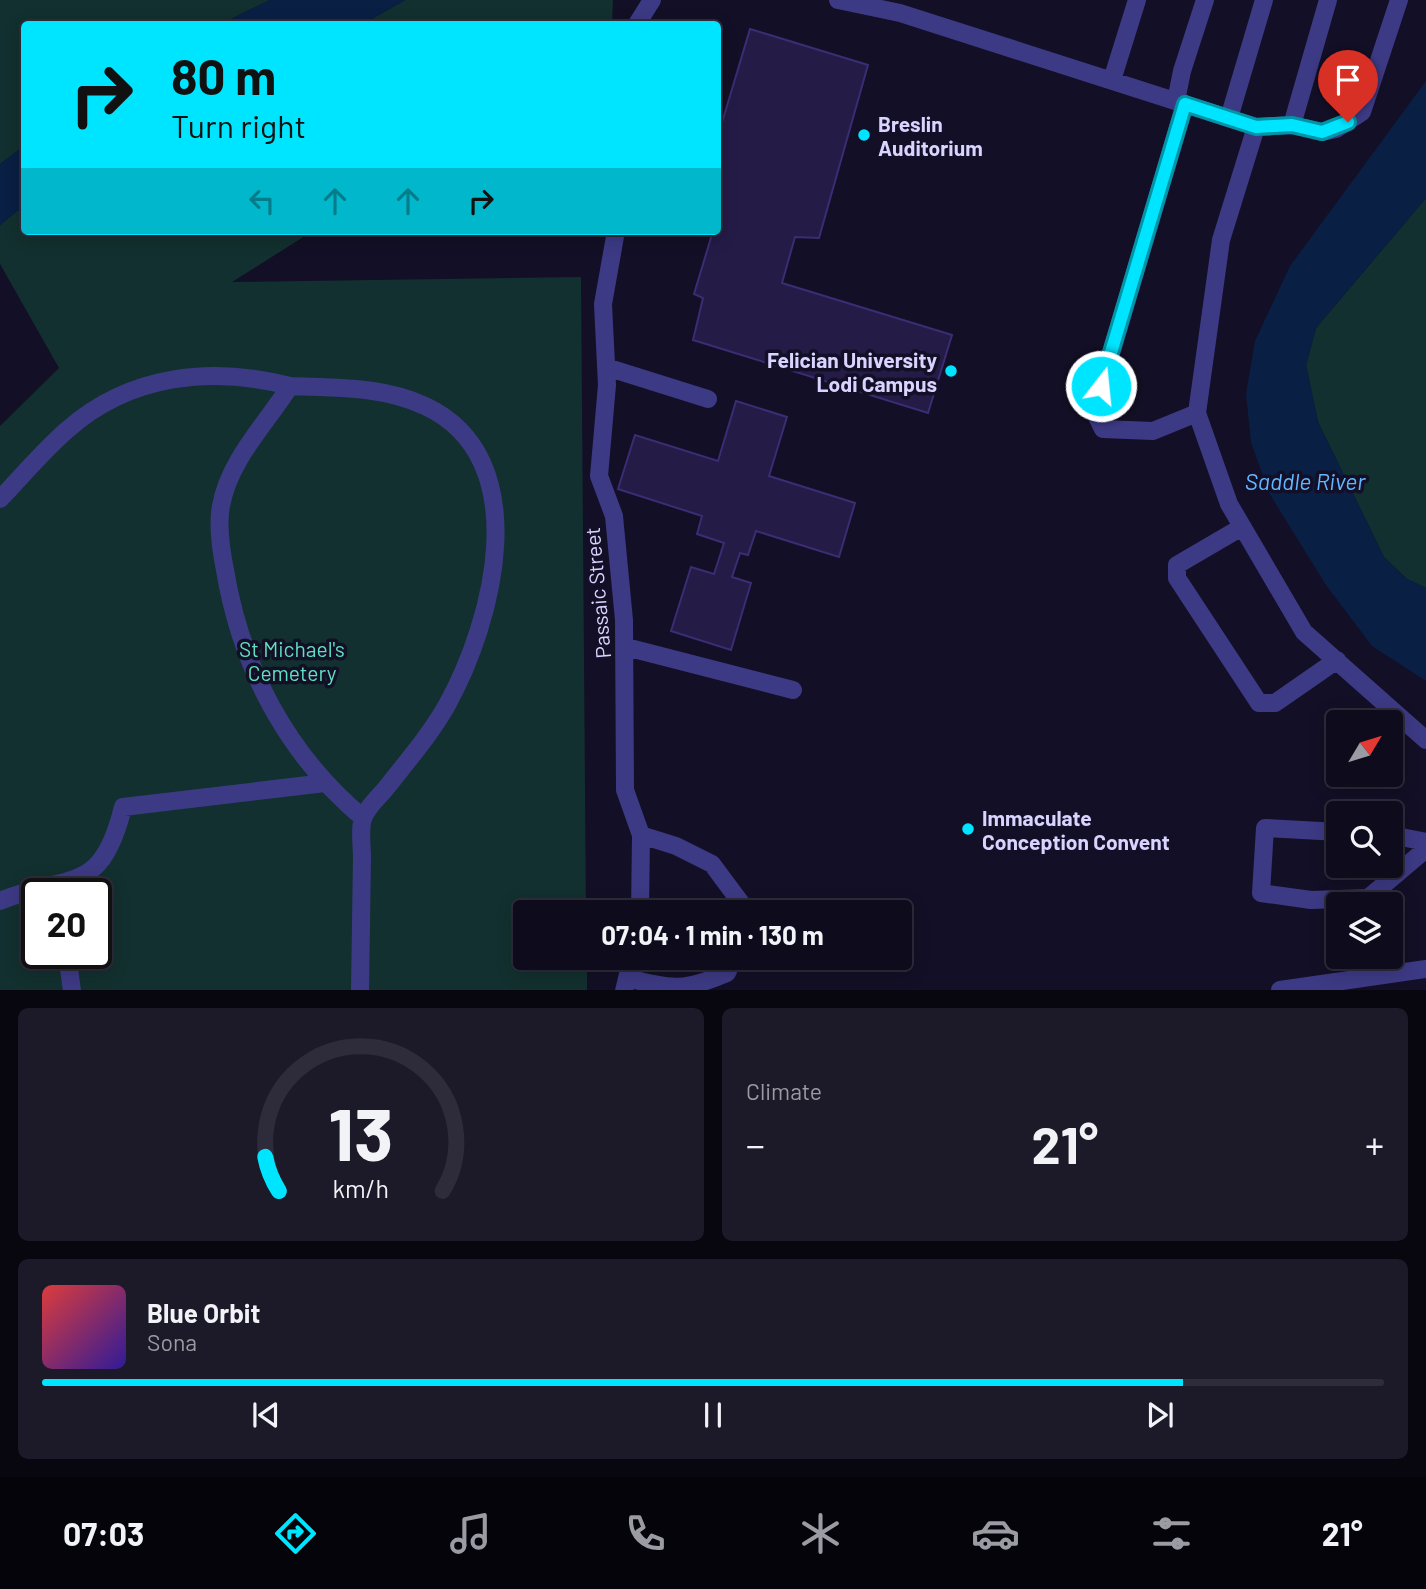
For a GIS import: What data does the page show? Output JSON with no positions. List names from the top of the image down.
{
  "streets": {
    "lane": ["Passaic Street"]
  },
  "water": ["Saddle River"],
  "parks": ["St Michael's Cemetery"],
  "places": ["Breslin Auditorium", "Felician University Lodi Campus", "Immaculate Conception Convent"],
  "north": "top right",
  "page": {
    "turn": ["80 m", "Turn right"],
    "limit": "20",
    "trip": "07:04 · 1 min · 130 m",
    "tile": "Climate",
    "heat": ["−", "21°", "+"],
    "song": ["Blue Orbit", "Sona"],
    "tabs": ["07:03", "21°"],
    "gauge": ["13", "km/h"]
  }
}
